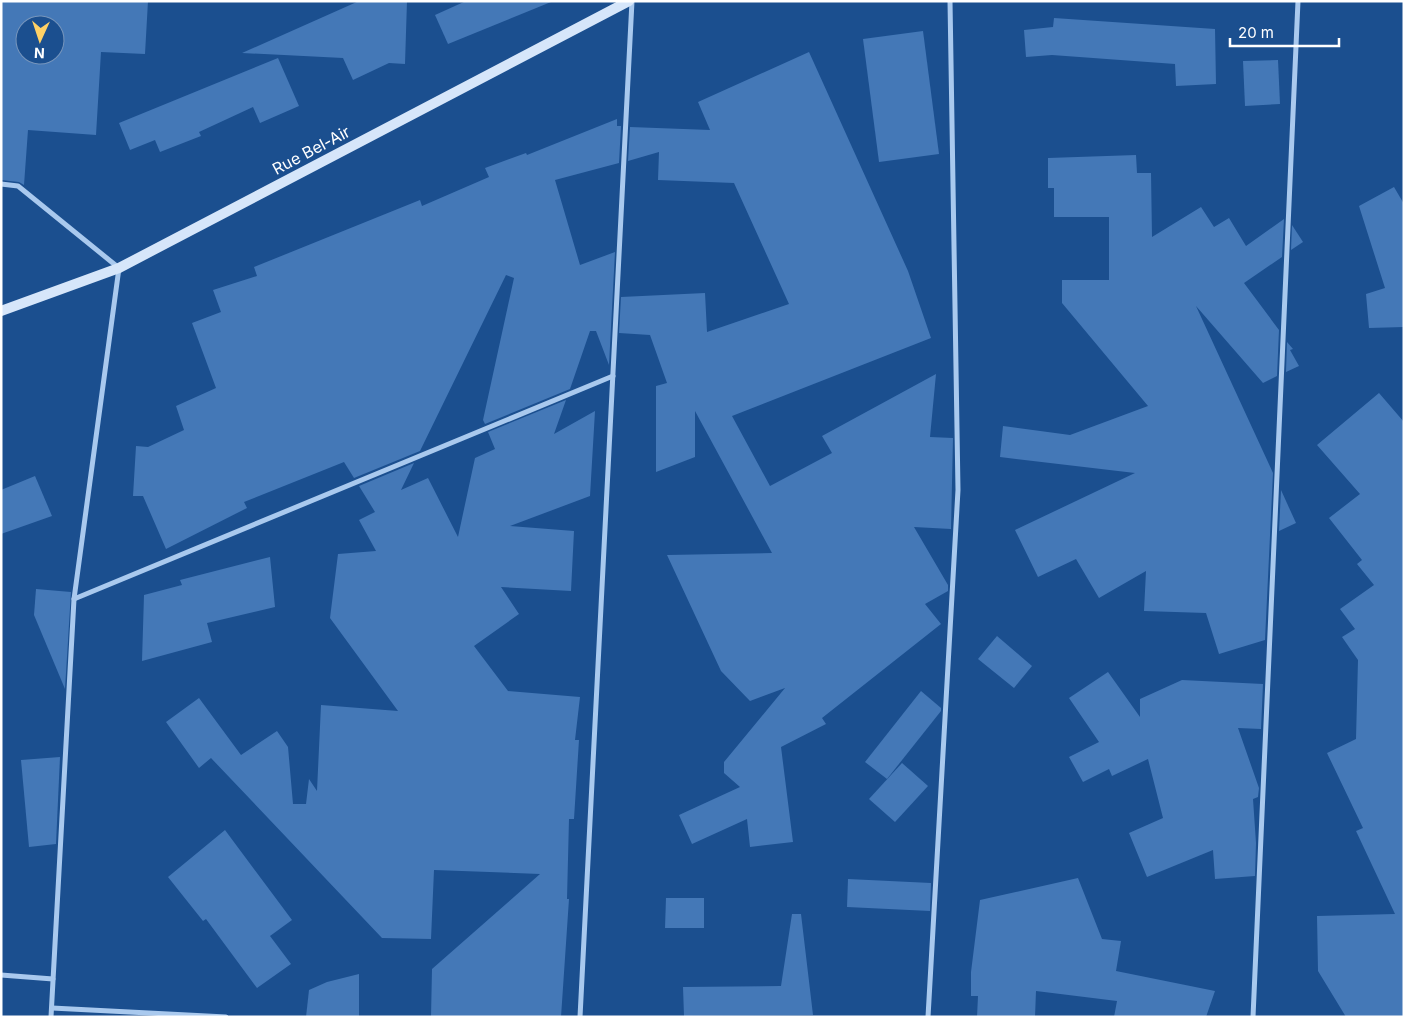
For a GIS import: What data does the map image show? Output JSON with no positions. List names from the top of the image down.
{
  "streets": {
    "main road": ["Rue Bel-Air"]
  },
  "scale_bar": "20 m",
  "north": "bottom"
}
